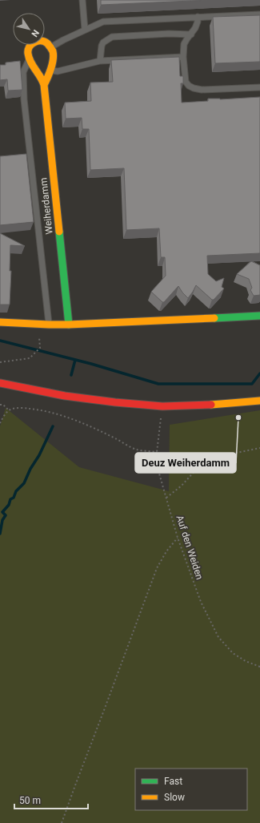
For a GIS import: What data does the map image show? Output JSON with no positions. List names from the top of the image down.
{
  "streets": {
    "street": ["Weiherdamm"],
    "path": ["Auf den Weiden"]
  },
  "places": ["Deuz Weiherdamm"],
  "legend": ["Fast", "Slow"],
  "scale_bar": "50 m",
  "north": "bottom right"
}
